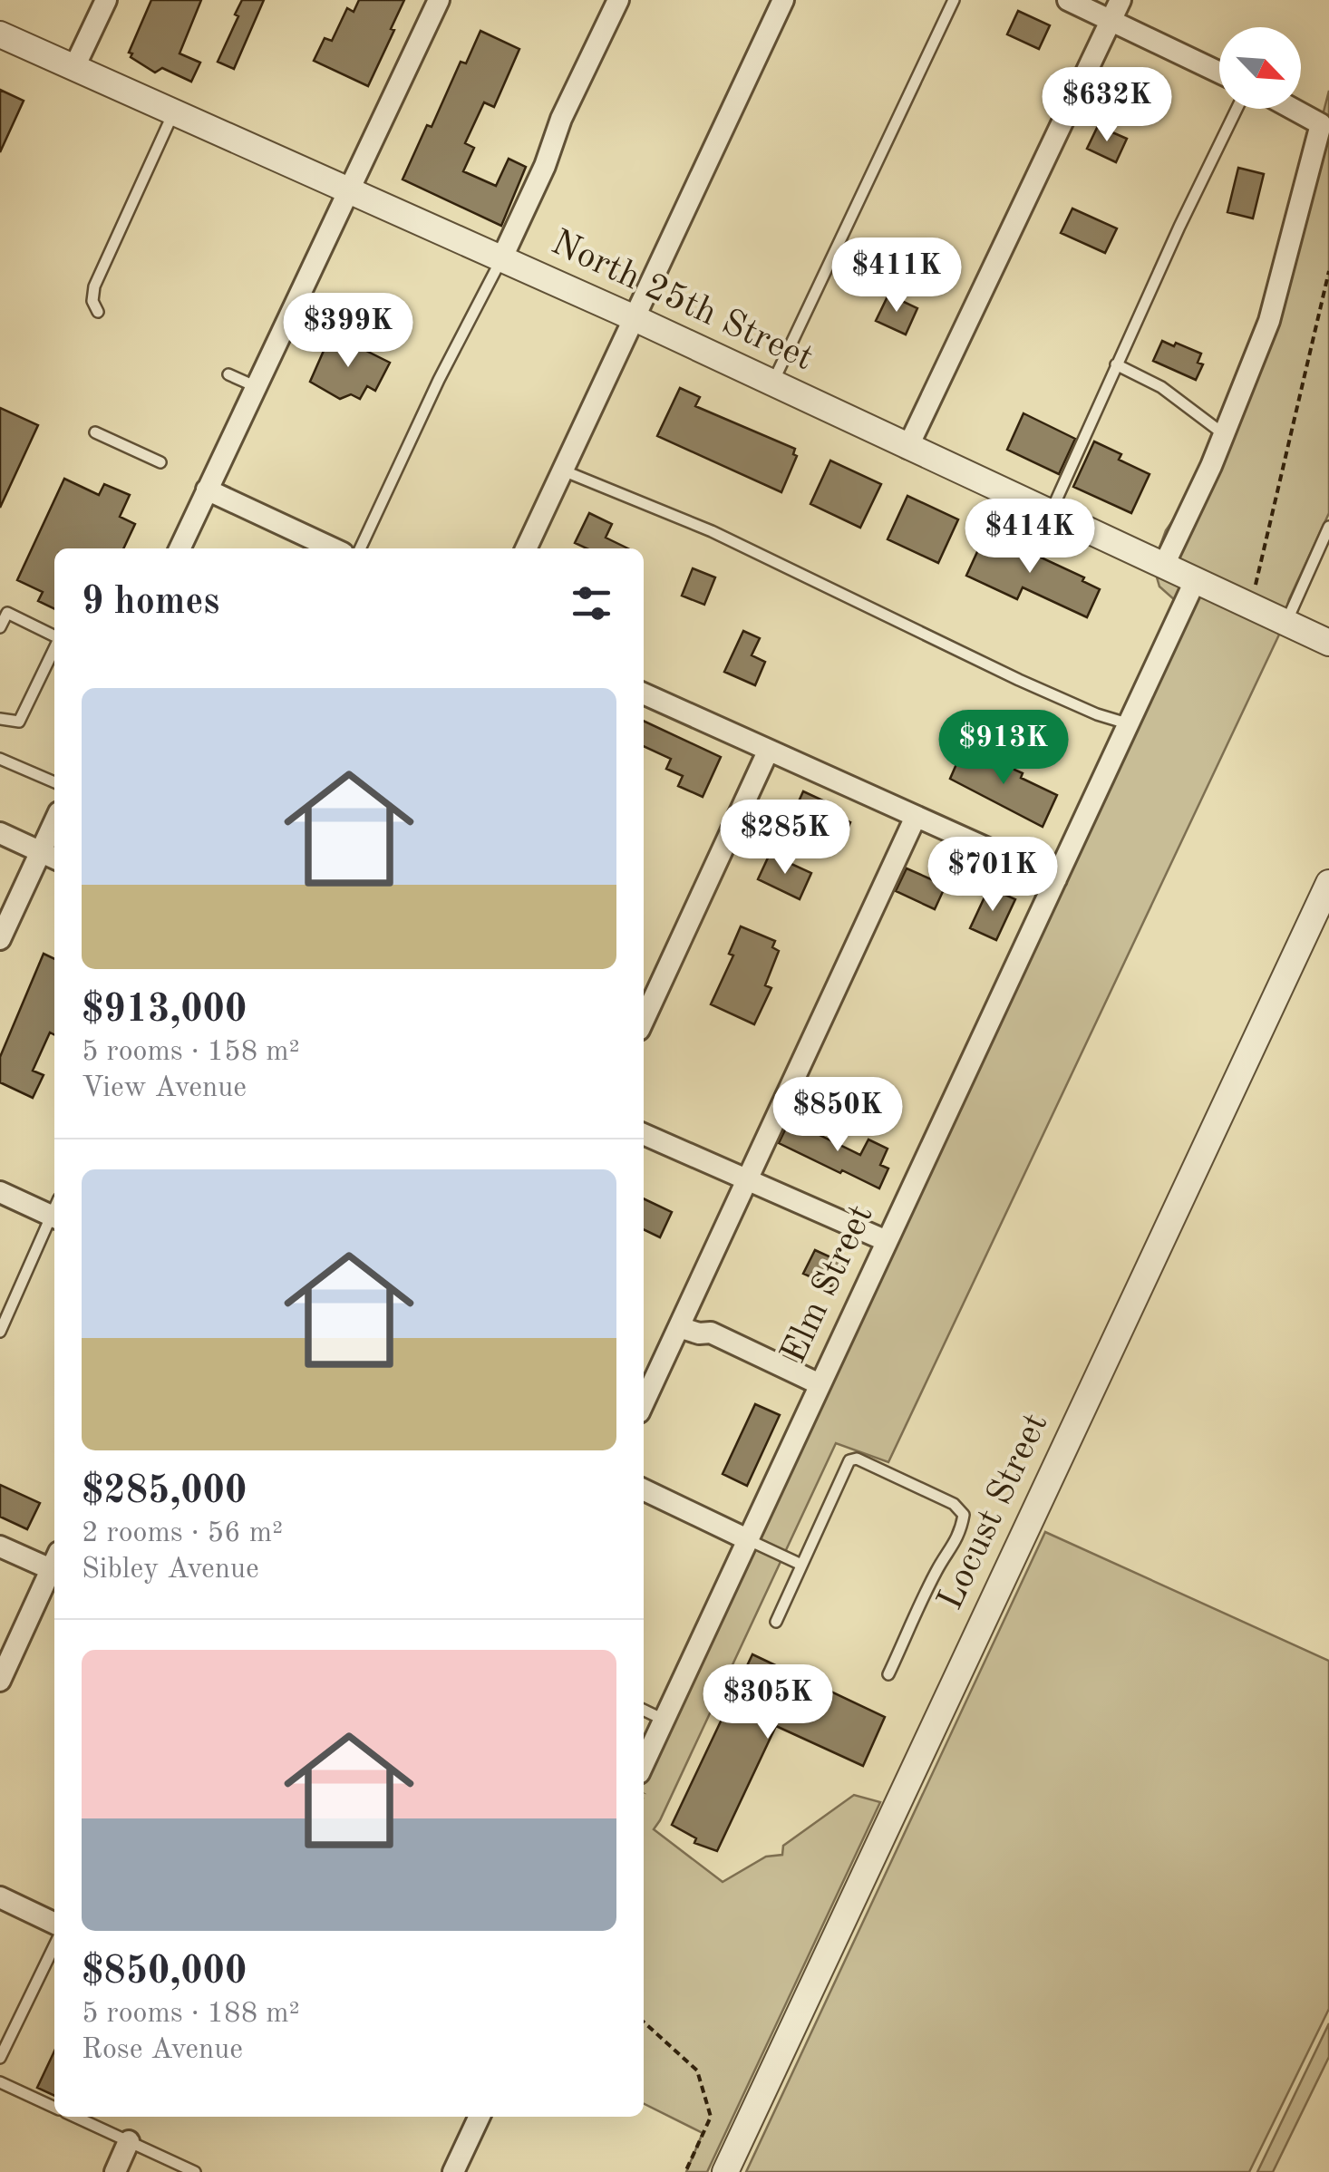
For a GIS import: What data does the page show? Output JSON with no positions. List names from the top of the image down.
{
  "streets": {
    "street": ["North 25th Street", "Elm Street", "Locust Street"]
  },
  "crossings": [
    ["North 25th Street", "Elm Street"]
  ],
  "north": "bottom right",
  "page": {
    "price": [
      "$632K",
      "$411K",
      "$399K",
      "$414K",
      "$913K",
      "$285K",
      "$701K",
      "$850K",
      "$305K"
    ],
    "heading": "9 homes",
    "list": [
      {
        "name": "$913,000",
        "note": "5 rooms · 158 m² · View Avenue"
      },
      {
        "name": "$285,000",
        "note": "2 rooms · 56 m² · Sibley Avenue"
      },
      {
        "name": "$850,000",
        "note": "5 rooms · 188 m² · Rose Avenue"
      }
    ]
  }
}
